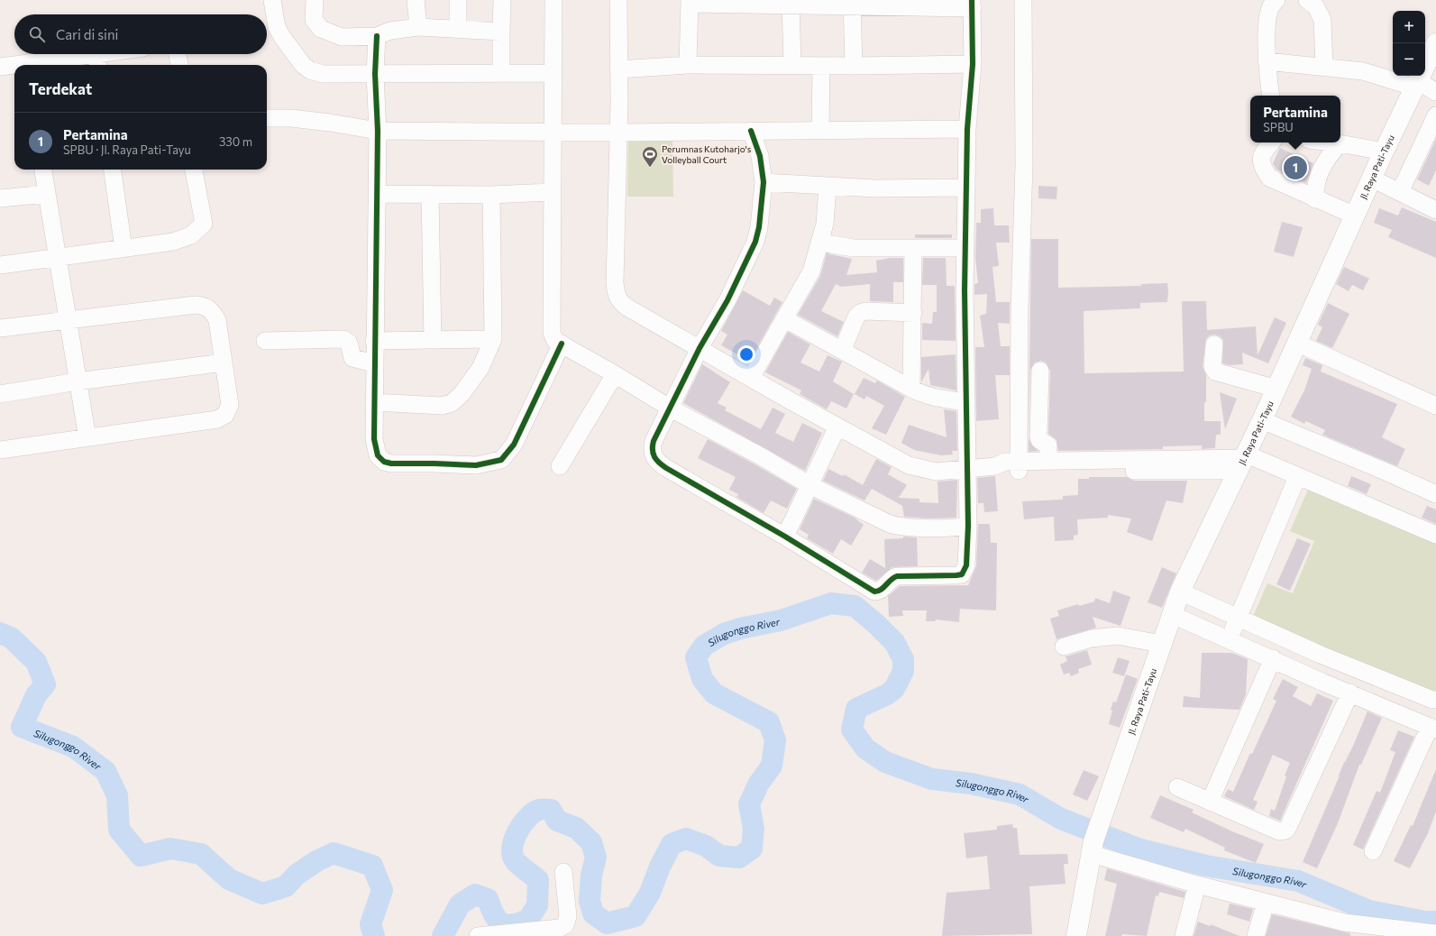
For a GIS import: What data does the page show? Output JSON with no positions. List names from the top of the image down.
{
  "streets": {
    "main road": ["Jl. Raya Pati-Tayu"]
  },
  "water": ["Silugonggo River"],
  "places": {
    "sports": ["Perumnas Kutoharjo's Volleyball Court"]
  },
  "page": {
    "map_buttons": ["+", "−"],
    "search": "Cari di sini",
    "heading": "Terdekat",
    "popup": ["Pertamina", "SPBU"],
    "list": [
      {
        "mark": "1",
        "name": "Pertamina",
        "note": "SPBU · Jl. Raya Pati-Tayu",
        "value": "330 m"
      }
    ],
    "pins": "1"
  }
}
